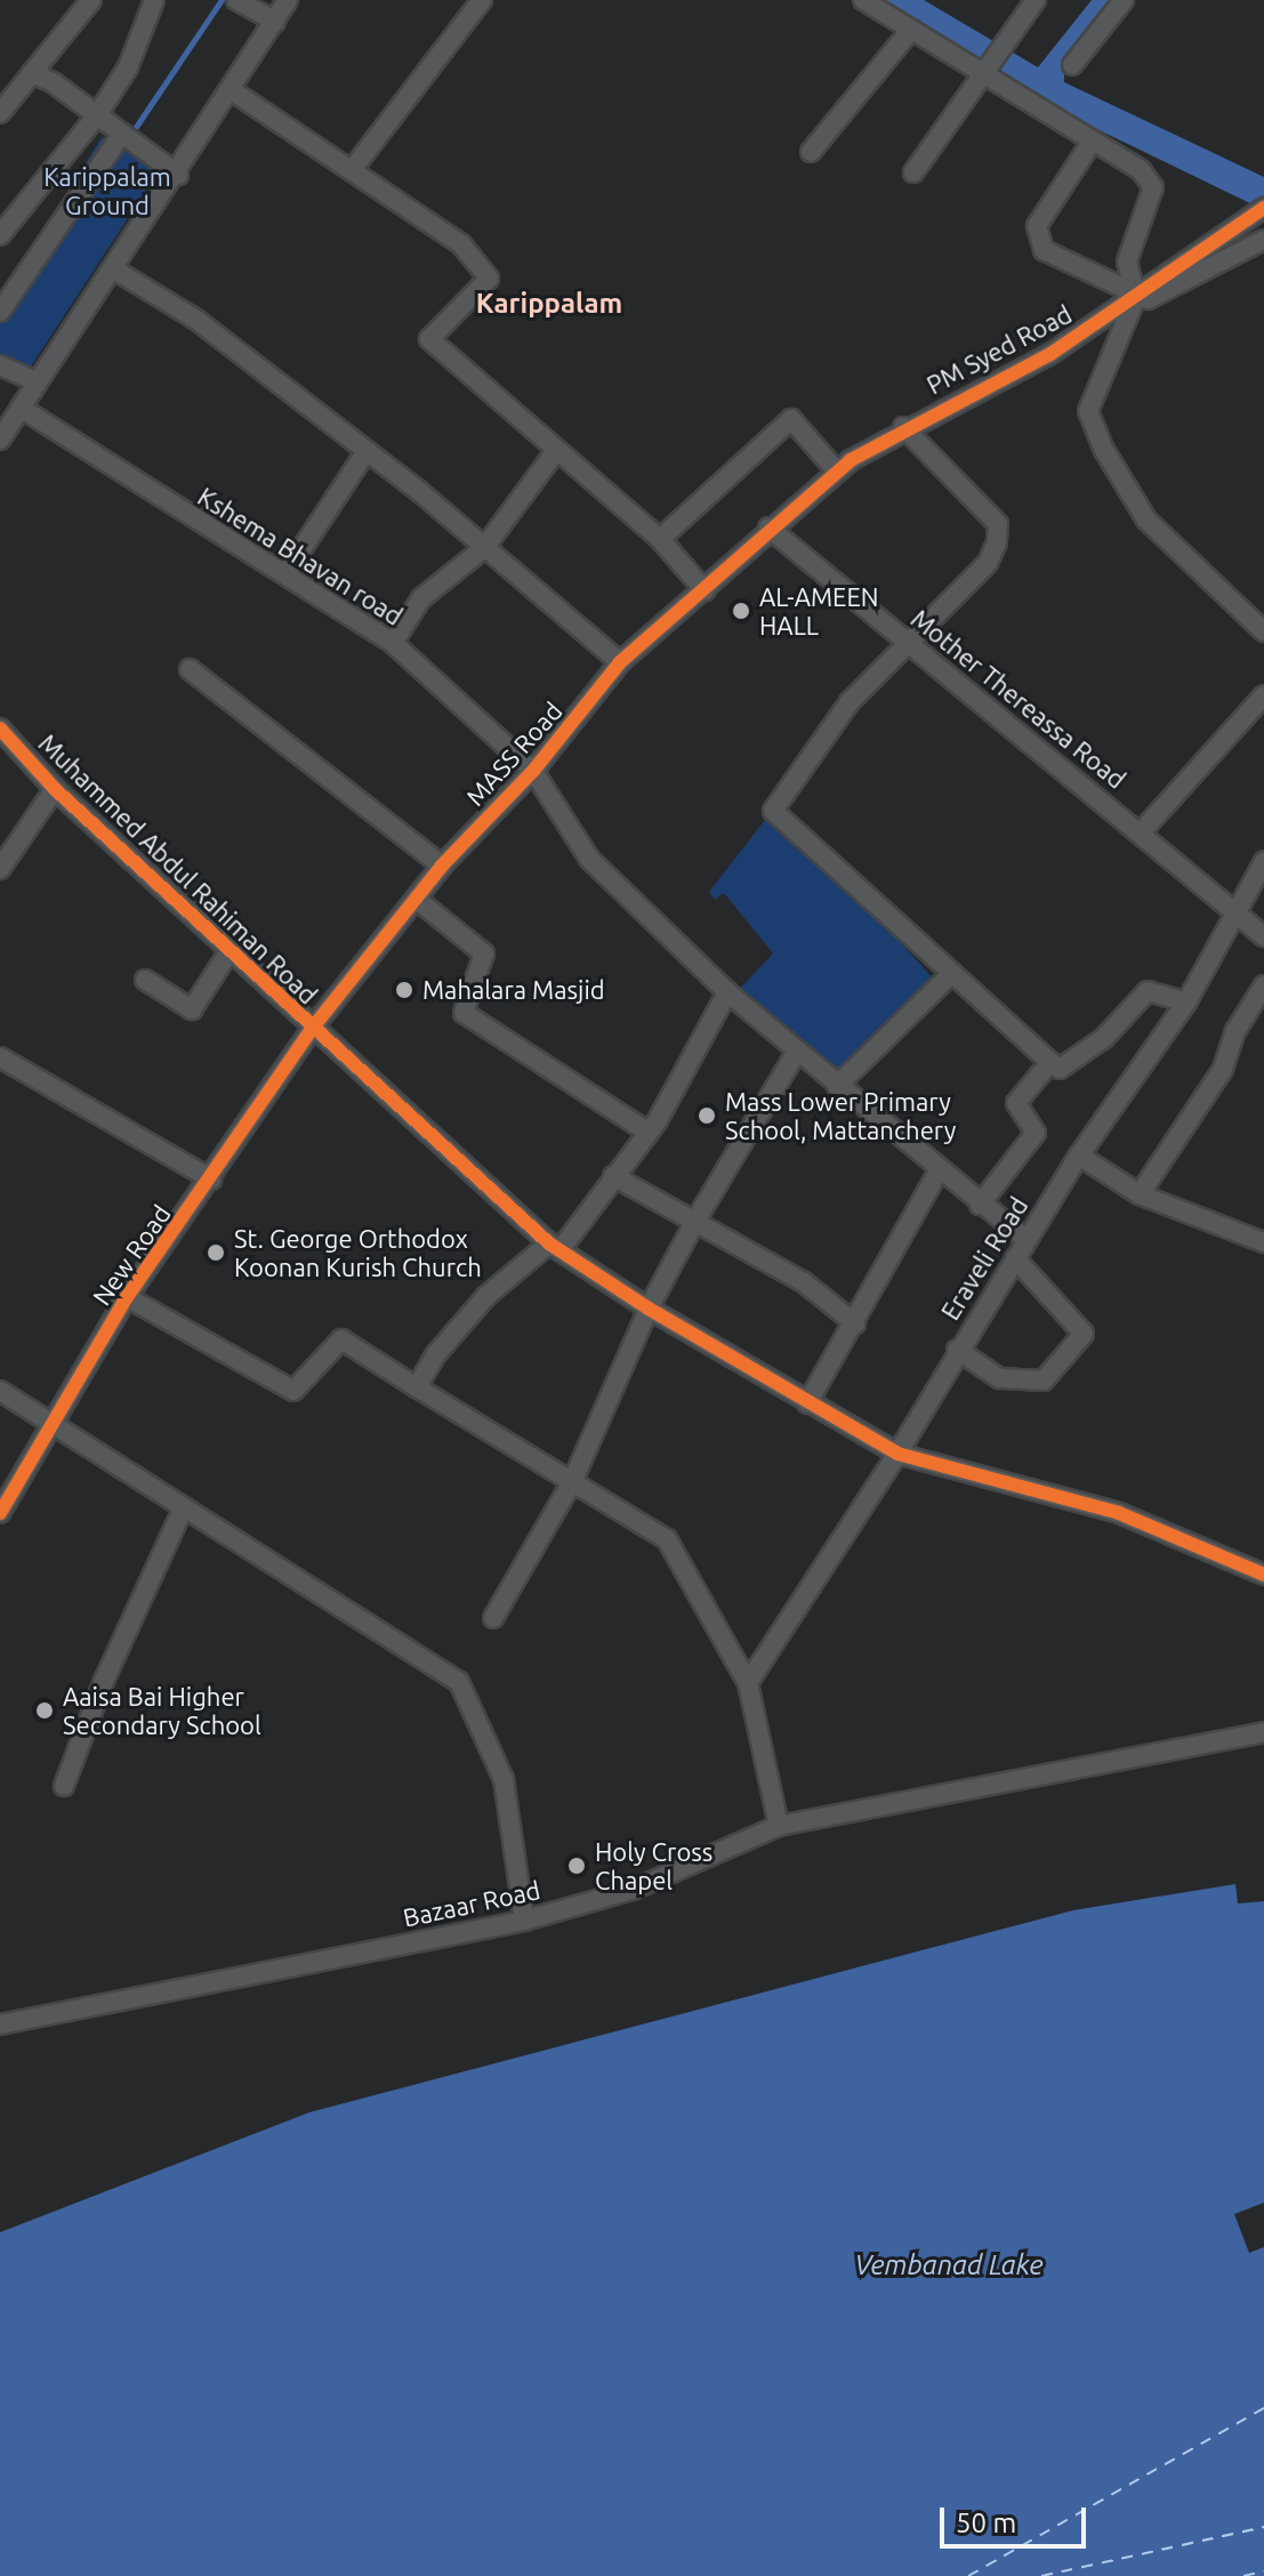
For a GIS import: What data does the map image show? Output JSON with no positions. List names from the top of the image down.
{
  "streets": {
    "street": [
      "PM Syed Road",
      "Kshema Bhavan road",
      "Mother Thereassa Road",
      "MASS Road",
      "Muhammed Abdul Rahiman Road",
      "New Road",
      "Eraveli Road",
      "Bazaar Road"
    ]
  },
  "crossings": [
    ["PM Syed Road", "Mother Thereassa Road"],
    ["PM Syed Road", "MASS Road"],
    ["Kshema Bhavan road", "MASS Road"],
    ["Kshema Bhavan road", "Eraveli Road"],
    ["Mother Thereassa Road", "MASS Road"],
    ["Mother Thereassa Road", "Eraveli Road"],
    ["MASS Road", "Muhammed Abdul Rahiman Road"],
    ["MASS Road", "New Road"],
    ["Muhammed Abdul Rahiman Road", "New Road"],
    ["Muhammed Abdul Rahiman Road", "Eraveli Road"]
  ],
  "districts": ["Karippalam"],
  "water": ["Vembanad Lake"],
  "parks": ["Karippalam Ground"],
  "places": [
    "AL-AMEEN HALL",
    "Mahalara Masjid",
    "Mass Lower Primary School, Mattanchery",
    "St. George Orthodox Koonan Kurish Church",
    "Aaisa Bai Higher Secondary School",
    "Holy Cross Chapel"
  ],
  "scale_bar": "50 m"
}
